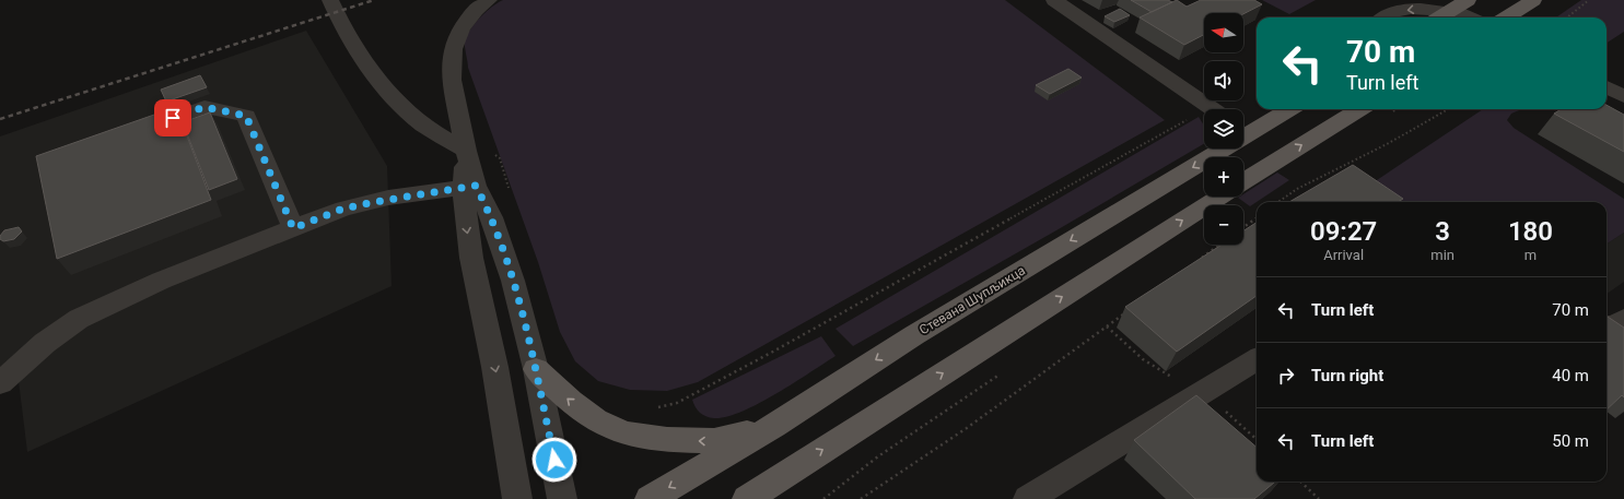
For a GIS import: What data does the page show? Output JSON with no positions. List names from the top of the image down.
{
  "streets": {
    "main road": ["Стевана Шупљикца"]
  },
  "north": "left",
  "page": {
    "map_buttons": ["+", "−"],
    "turn": ["70 m", "Turn left"],
    "eta": [
      "09:27",
      "Arrival",
      "3",
      "min",
      "180",
      "m"
    ],
    "list": [
      {
        "name": "Turn left",
        "value": "70 m"
      },
      {
        "name": "Turn right",
        "value": "40 m"
      },
      {
        "name": "Turn left",
        "value": "50 m"
      }
    ]
  }
}
